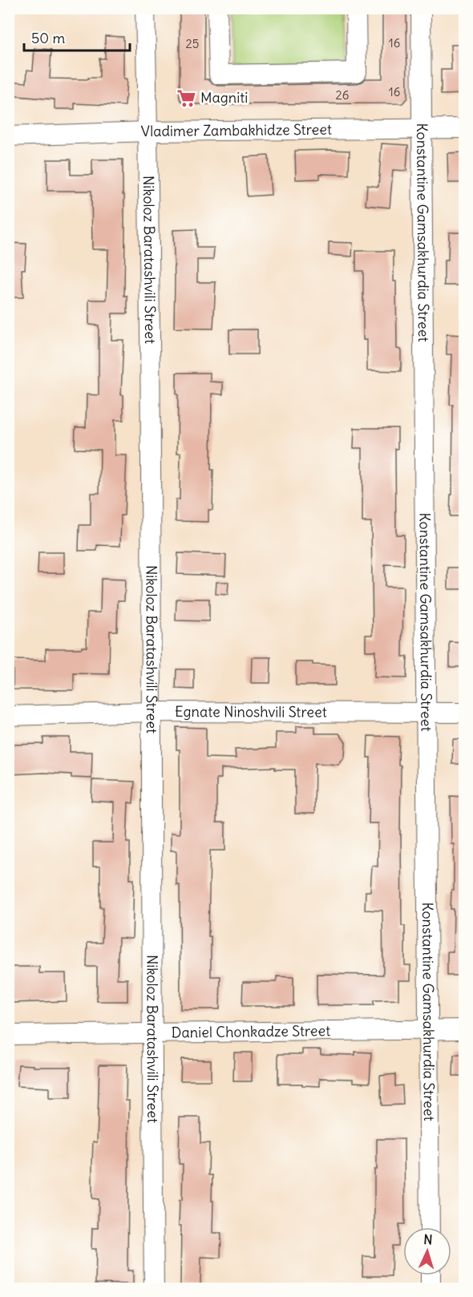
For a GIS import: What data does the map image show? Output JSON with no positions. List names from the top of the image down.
{
  "streets": {
    "street": [
      "Vladimer Zambakhidze Street",
      "Konstantine Gamsakhurdia Street",
      "Nikoloz Baratashvili Street",
      "Egnate Ninoshvili Street",
      "Daniel Chonkadze Street"
    ]
  },
  "crossings": [
    ["Vladimer Zambakhidze Street", "Konstantine Gamsakhurdia Street"],
    ["Vladimer Zambakhidze Street", "Nikoloz Baratashvili Street"],
    ["Konstantine Gamsakhurdia Street", "Egnate Ninoshvili Street"],
    ["Konstantine Gamsakhurdia Street", "Daniel Chonkadze Street"],
    ["Nikoloz Baratashvili Street", "Egnate Ninoshvili Street"],
    ["Nikoloz Baratashvili Street", "Daniel Chonkadze Street"]
  ],
  "places": {
    "supermarket": ["Magniti"]
  },
  "house_numbers": [
    "16",
    "25",
    "16",
    "26"
  ],
  "scale_bar": "50 m",
  "north": "top"
}
